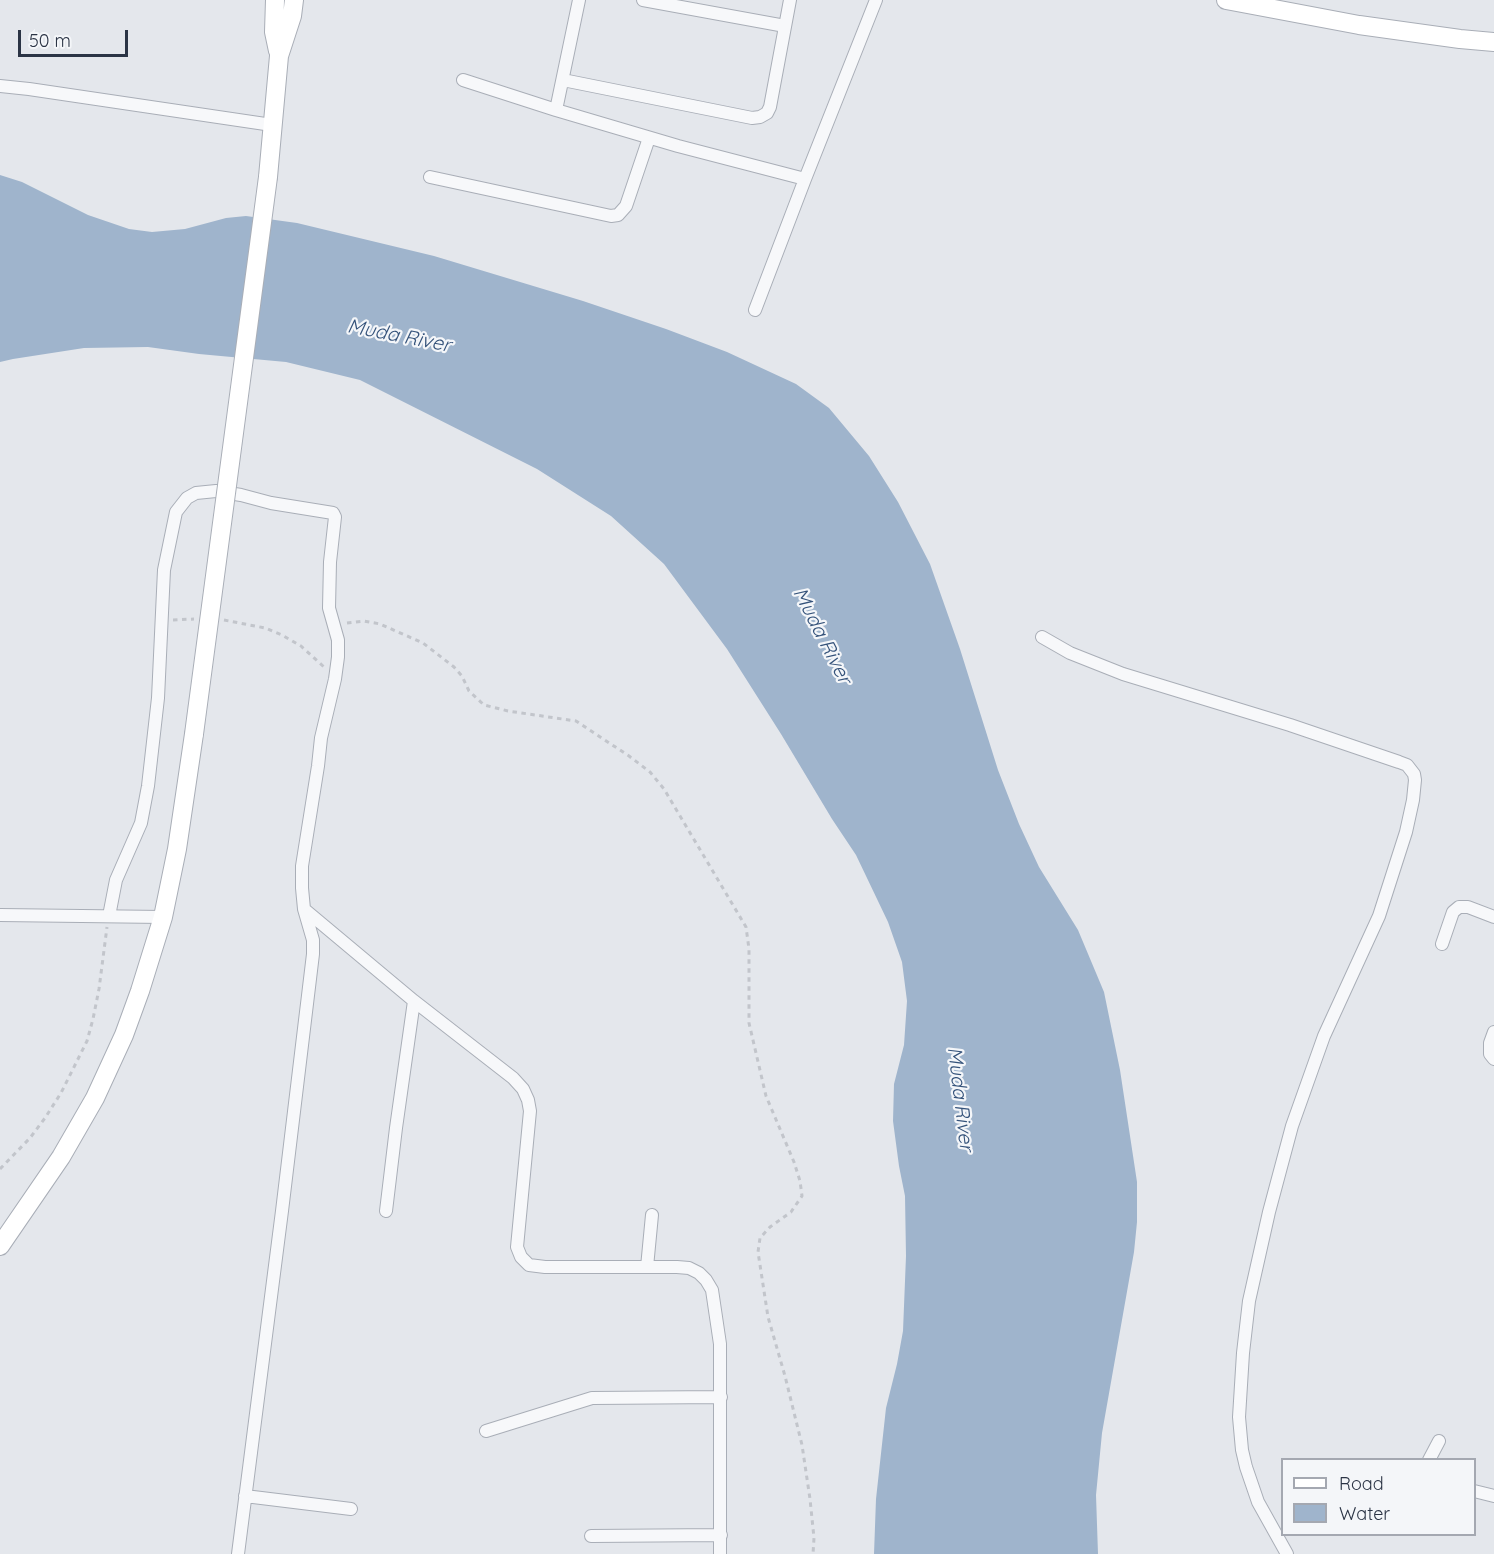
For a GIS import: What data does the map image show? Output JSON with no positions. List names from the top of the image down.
{
  "water": ["Muda River"],
  "legend": ["Road", "Water"],
  "scale_bar": "50 m"
}
